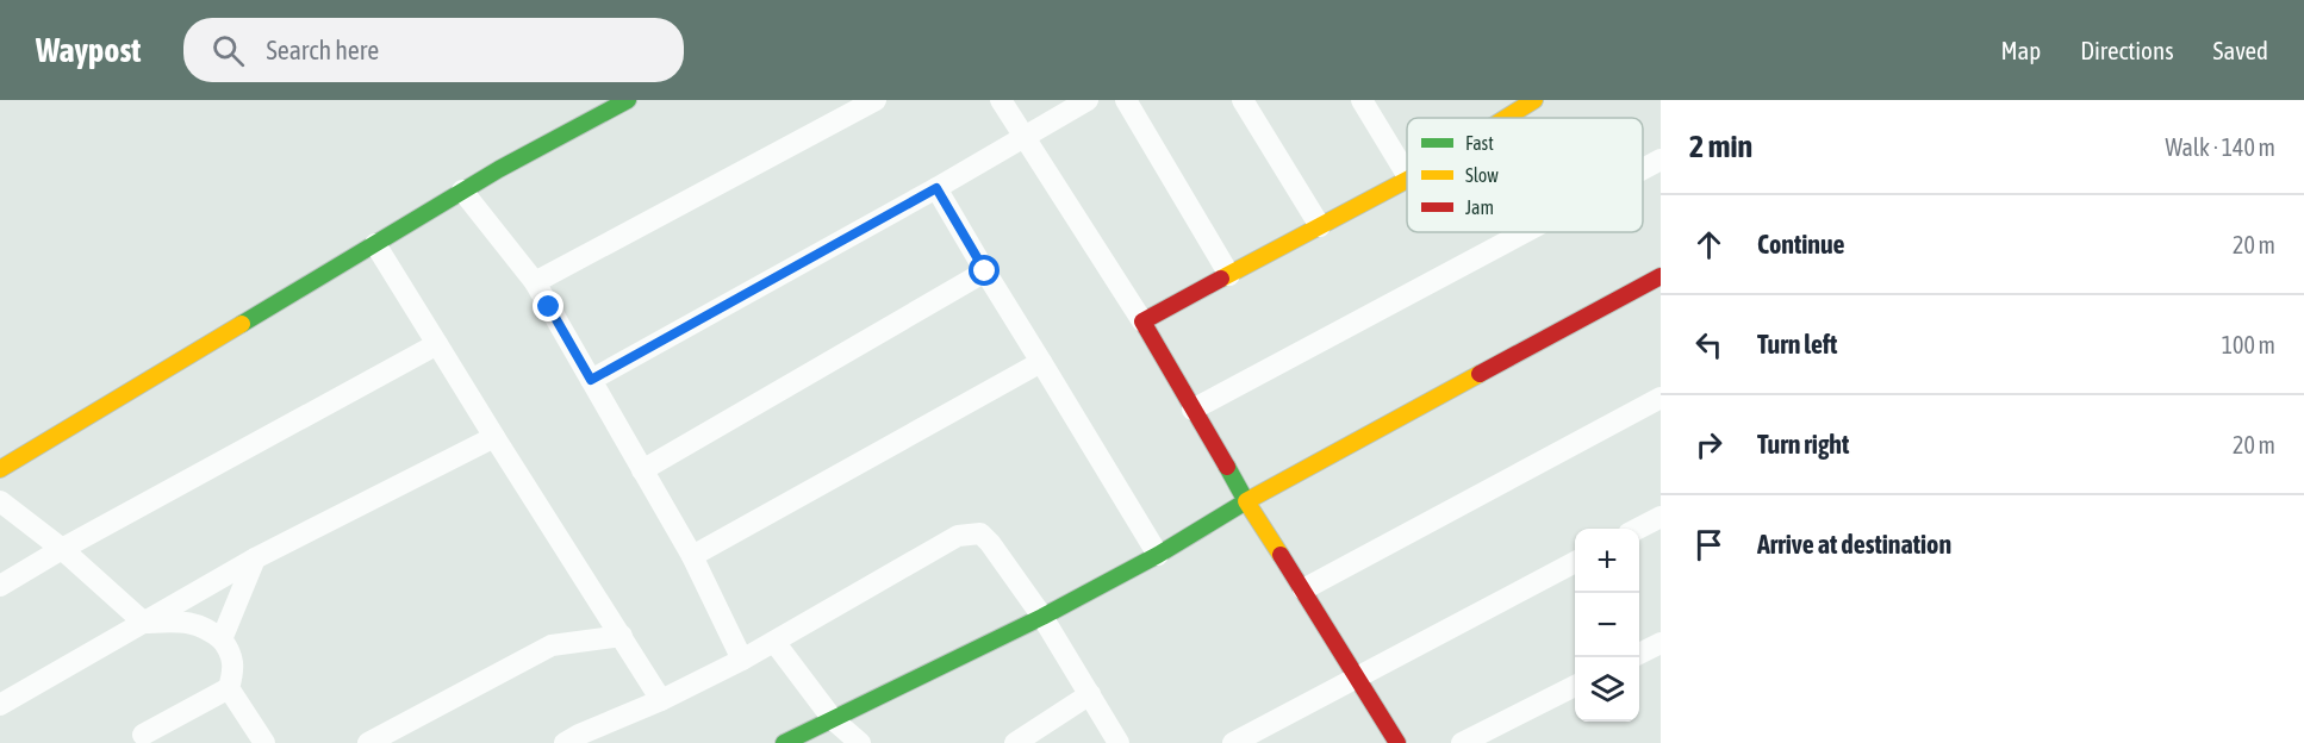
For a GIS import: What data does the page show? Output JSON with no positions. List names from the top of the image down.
{
  "legend": ["Fast", "Slow", "Jam"],
  "page": {
    "header": "Waypost",
    "search": "Search here",
    "nav": ["Map", "Directions", "Saved"],
    "heading": ["2 min", "Walk · 140 m"],
    "list": [
      ["Continue", "20 m"],
      ["Turn left", "100 m"],
      ["Turn right", "20 m"],
      "Arrive at destination"
    ],
    "map_buttons": ["+", "−"]
  }
}
